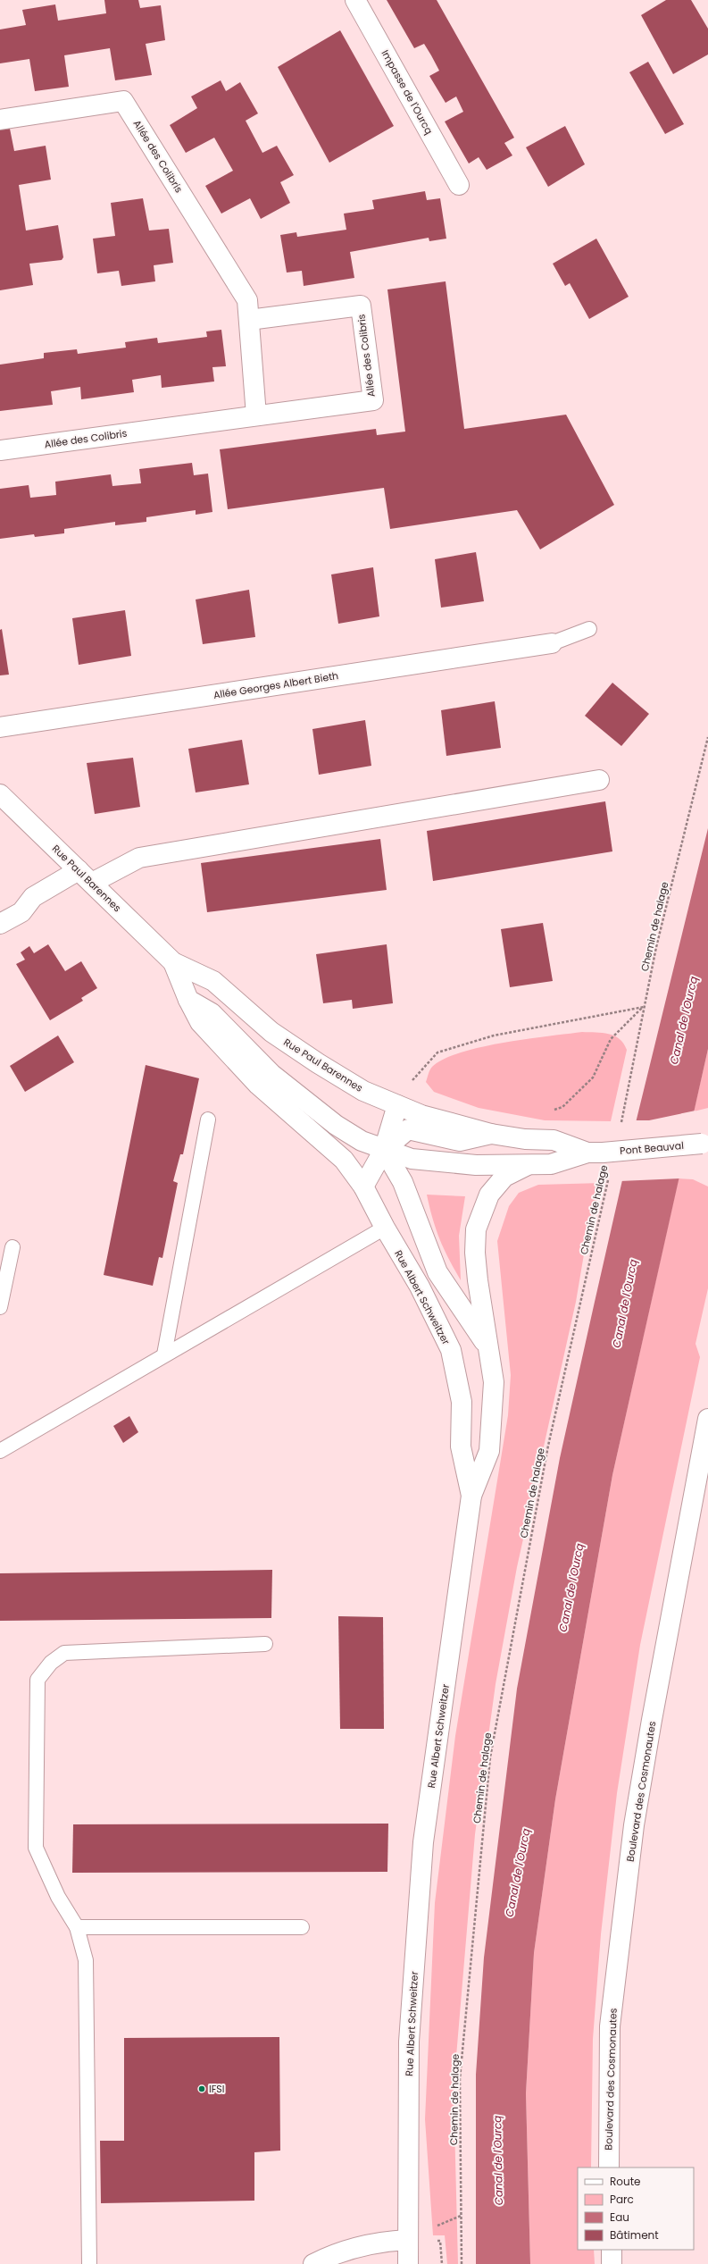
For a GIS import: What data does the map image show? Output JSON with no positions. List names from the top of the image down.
{
  "streets": {
    "street": [
      "Impasse de l'Ourcq",
      "Allée des Colibris",
      "Allée Georges Albert Bieth",
      "Rue Paul Barennes",
      "Pont Beauval",
      "Rue Albert Schweitzer",
      "Boulevard des Cosmonautes"
    ],
    "path": ["Chemin de halage"]
  },
  "crossings": [
    ["Rue Paul Barennes", "Pont Beauval"],
    ["Rue Paul Barennes", "Rue Albert Schweitzer"]
  ],
  "water": ["Canal de l'Ourcq"],
  "places": ["IFSI"],
  "legend": [
    "Route",
    "Parc",
    "Eau",
    "Bâtiment"
  ]
}
